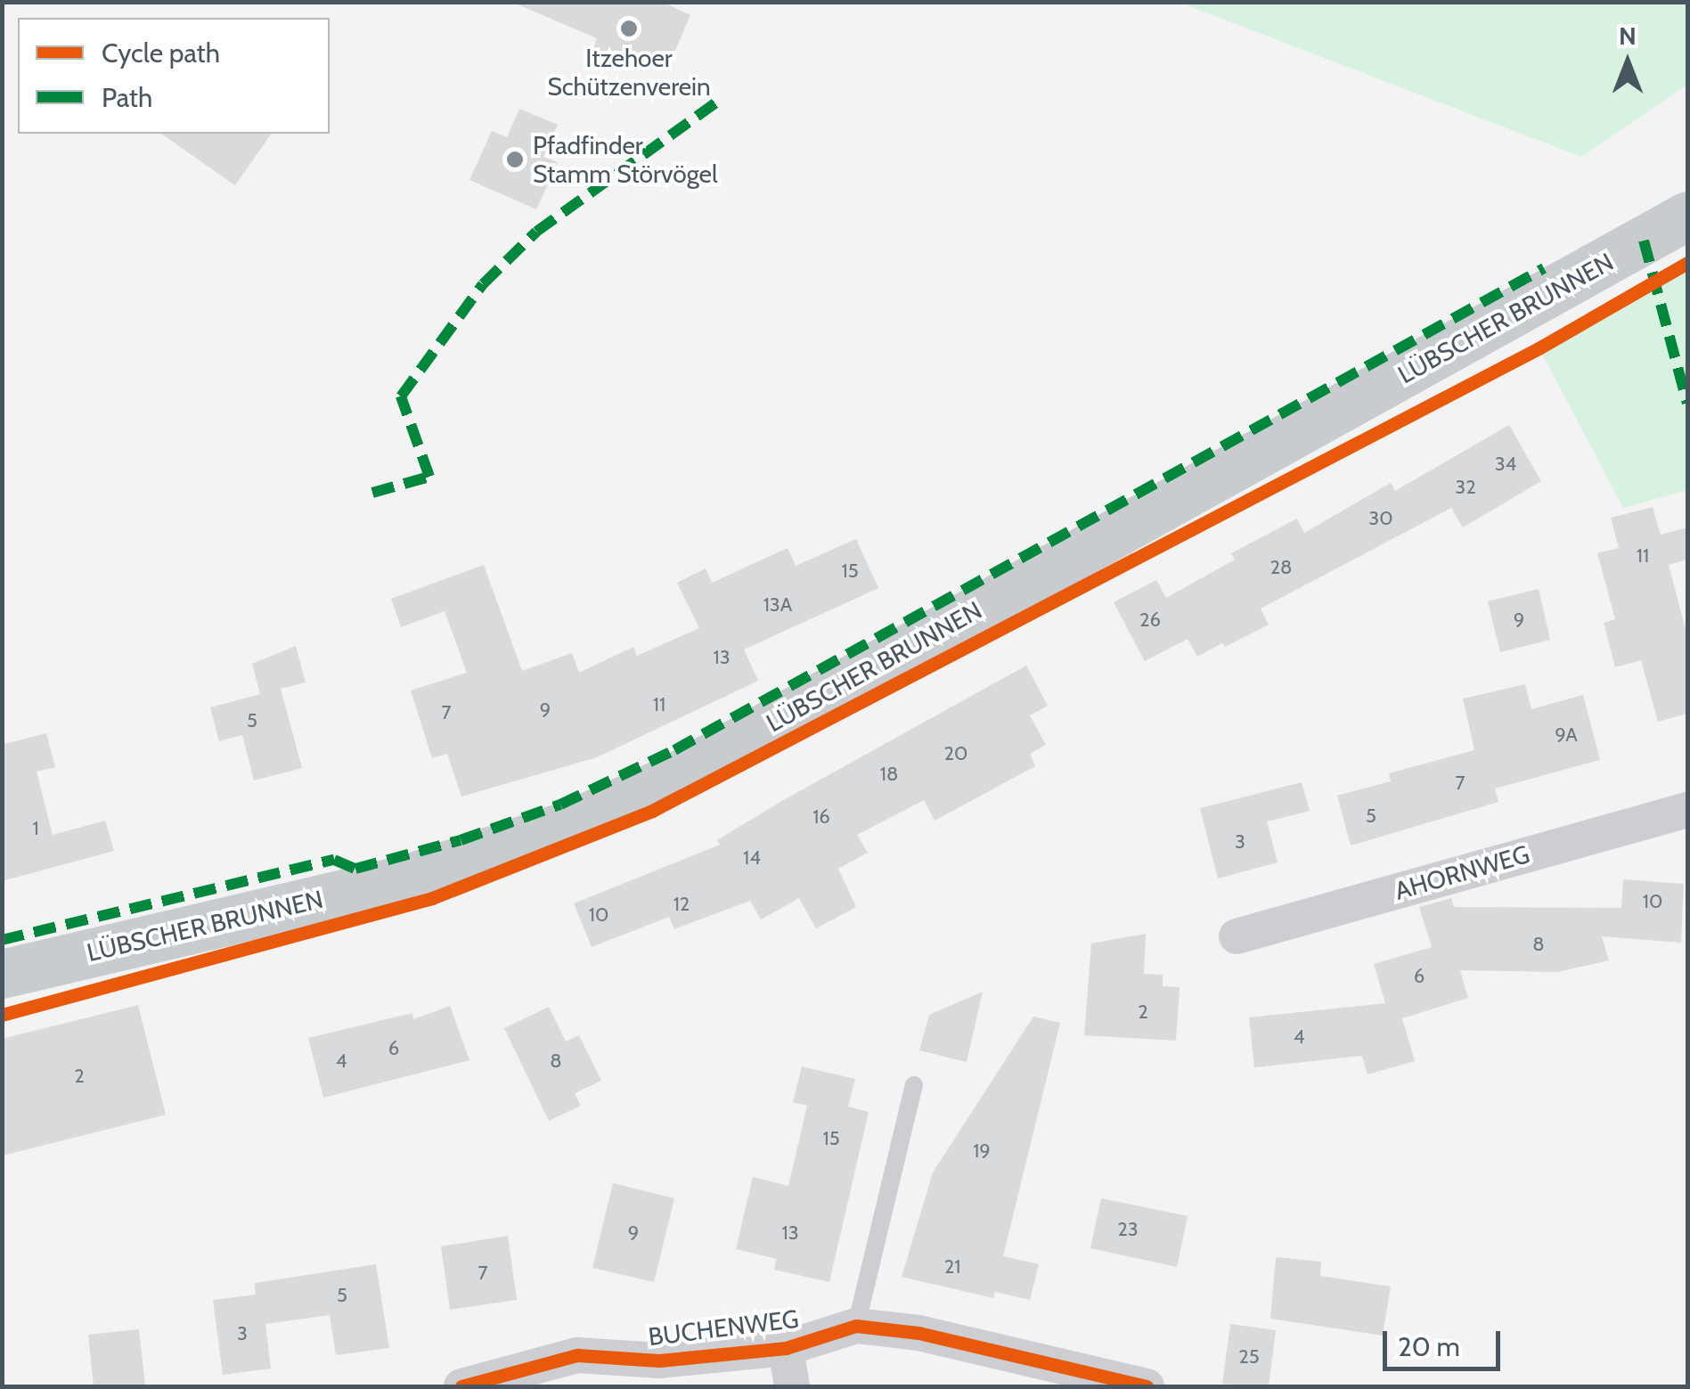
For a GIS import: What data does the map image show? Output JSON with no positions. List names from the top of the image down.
{
  "streets": {
    "main road": ["LÜBSCHER BRUNNEN"],
    "street": ["AHORNWEG", "BUCHENWEG"]
  },
  "places": ["Itzehoer Schützenverein", "Pfadfinder Stamm Störvögel"],
  "house_numbers": [
    "34",
    "32",
    "30",
    "11",
    "28",
    "15",
    "13A",
    "26",
    "9",
    "13",
    "11",
    "9",
    "7",
    "5",
    "9A",
    "20",
    "18",
    "7",
    "5",
    "16",
    "1",
    "3",
    "14",
    "10",
    "12",
    "10",
    "8",
    "6",
    "2",
    "4",
    "6",
    "4",
    "8",
    "2",
    "15",
    "19",
    "23",
    "9",
    "13",
    "21",
    "7",
    "5",
    "3",
    "25"
  ],
  "legend": ["Cycle path", "Path"],
  "scale_bar": "20 m",
  "north": "top"
}
